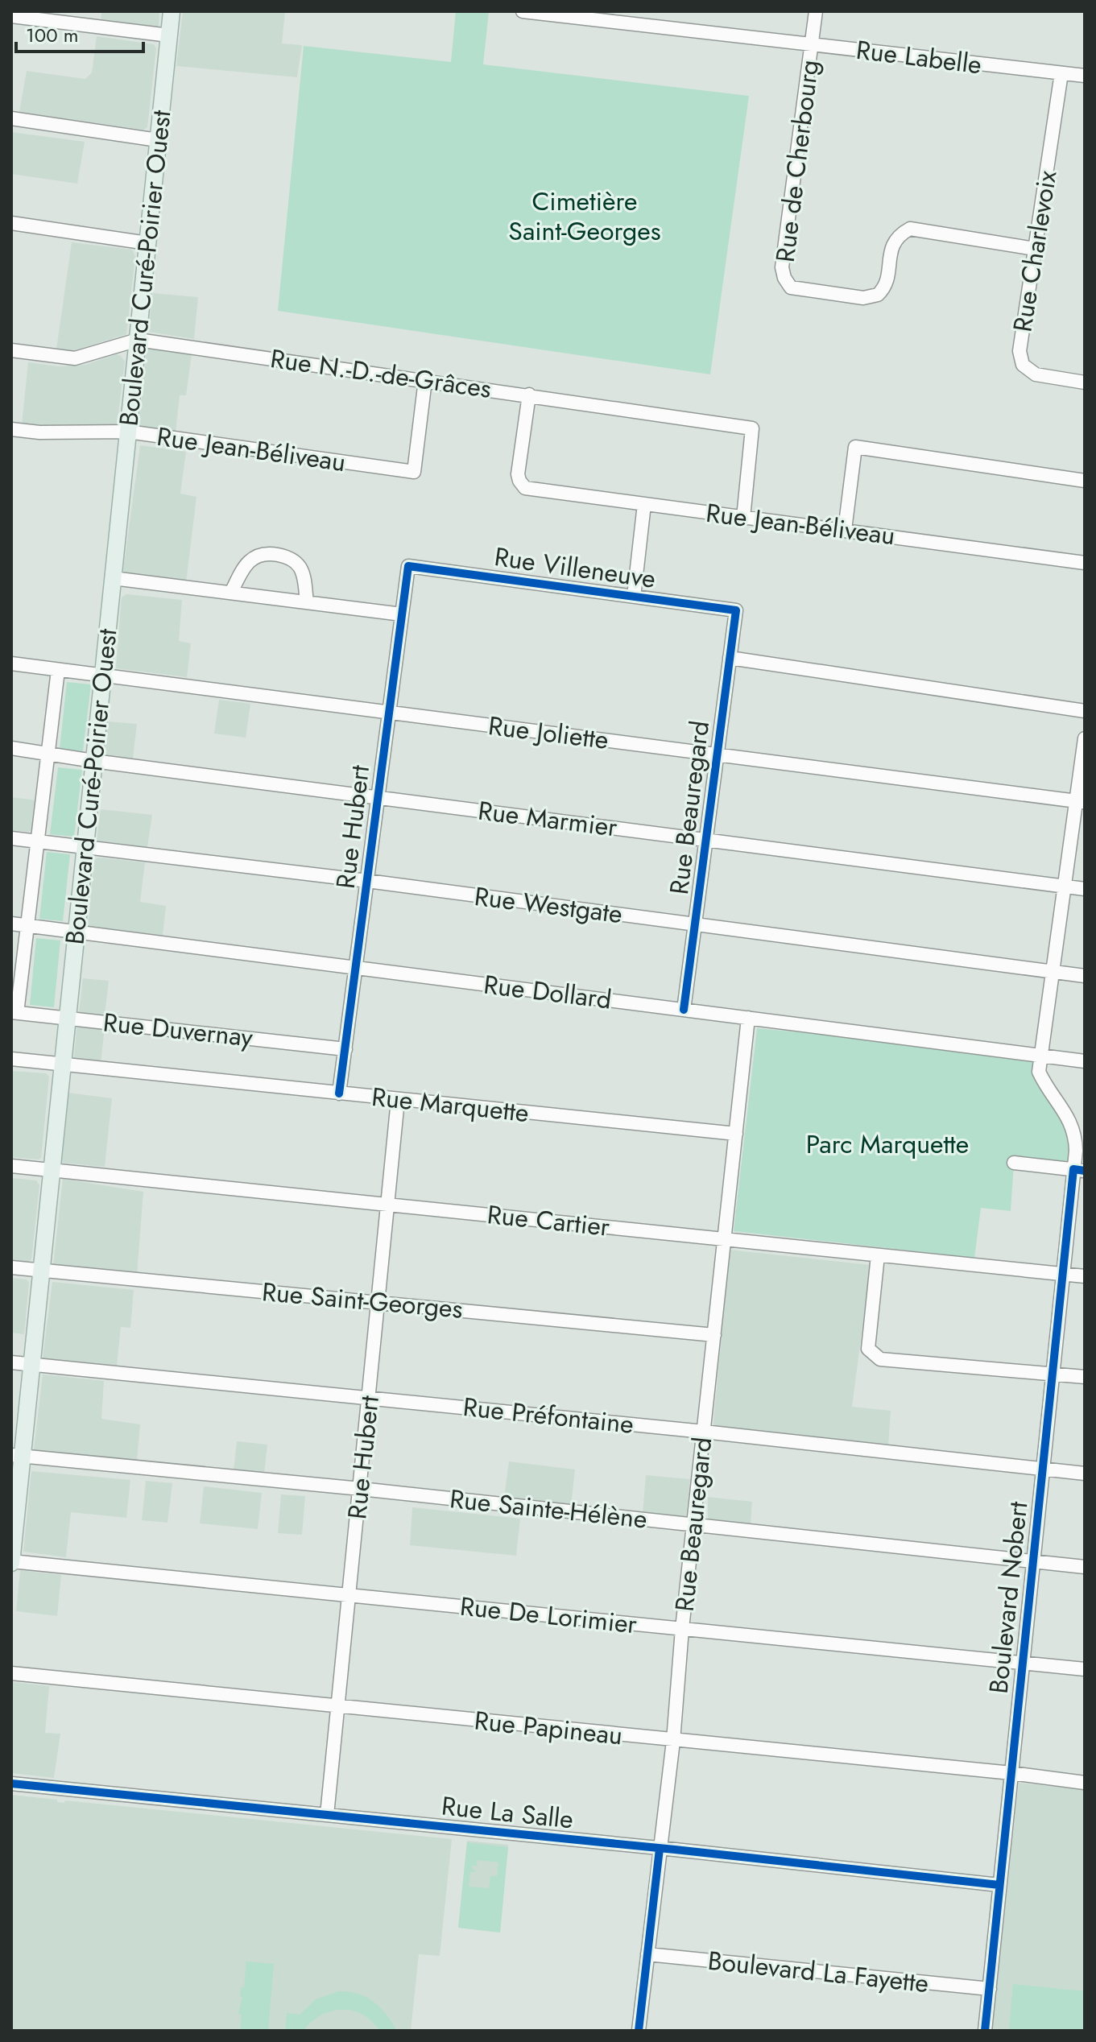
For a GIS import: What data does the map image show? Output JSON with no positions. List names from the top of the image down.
{
  "streets": {
    "main road": ["Boulevard Curé-Poirier Ouest"],
    "street": [
      "Rue Labelle",
      "Rue de Cherbourg",
      "Rue Charlevoix",
      "Rue N.-D.-de-Grâces",
      "Rue Jean-Béliveau",
      "Rue Villeneuve",
      "Rue Joliette",
      "Rue Beauregard",
      "Rue Marmier",
      "Rue Hubert",
      "Rue Westgate",
      "Rue Dollard",
      "Rue Duvernay",
      "Rue Marquette",
      "Rue Cartier",
      "Rue Saint-Georges",
      "Rue Préfontaine",
      "Rue Sainte-Hélène",
      "Boulevard Nobert",
      "Rue De Lorimier",
      "Rue Papineau",
      "Rue La Salle",
      "Boulevard La Fayette"
    ]
  },
  "crossings": [
    ["Rue Labelle", "Rue de Cherbourg"],
    ["Rue Labelle", "Rue Charlevoix"],
    ["Rue de Cherbourg", "Rue Charlevoix"],
    ["Boulevard Curé-Poirier Ouest", "Rue N.-D.-de-Grâces"],
    ["Boulevard Curé-Poirier Ouest", "Rue Jean-Béliveau"],
    ["Boulevard Curé-Poirier Ouest", "Rue Joliette"],
    ["Boulevard Curé-Poirier Ouest", "Rue Marmier"],
    ["Boulevard Curé-Poirier Ouest", "Rue Westgate"],
    ["Boulevard Curé-Poirier Ouest", "Rue Dollard"],
    ["Boulevard Curé-Poirier Ouest", "Rue Duvernay"],
    ["Boulevard Curé-Poirier Ouest", "Rue Marquette"],
    ["Boulevard Curé-Poirier Ouest", "Rue Cartier"],
    ["Boulevard Curé-Poirier Ouest", "Rue Saint-Georges"],
    ["Boulevard Curé-Poirier Ouest", "Rue Préfontaine"],
    ["Boulevard Curé-Poirier Ouest", "Rue Sainte-Hélène"],
    ["Boulevard Curé-Poirier Ouest", "Rue De Lorimier"],
    ["Rue N.-D.-de-Grâces", "Rue Jean-Béliveau"],
    ["Rue Villeneuve", "Rue Beauregard"],
    ["Rue Villeneuve", "Rue Hubert"],
    ["Rue Joliette", "Rue Beauregard"],
    ["Rue Joliette", "Rue Hubert"],
    ["Rue Joliette", "Boulevard Nobert"],
    ["Rue Beauregard", "Rue Marmier"],
    ["Rue Beauregard", "Rue Westgate"],
    ["Rue Beauregard", "Rue Dollard"],
    ["Rue Beauregard", "Rue Marquette"],
    ["Rue Beauregard", "Rue Cartier"],
    ["Rue Beauregard", "Rue Saint-Georges"],
    ["Rue Beauregard", "Rue Préfontaine"],
    ["Rue Beauregard", "Rue Sainte-Hélène"],
    ["Rue Beauregard", "Rue De Lorimier"],
    ["Rue Beauregard", "Rue Papineau"],
    ["Rue Beauregard", "Rue La Salle"],
    ["Rue Beauregard", "Boulevard La Fayette"],
    ["Rue Marmier", "Rue Hubert"],
    ["Rue Marmier", "Boulevard Nobert"],
    ["Rue Hubert", "Rue Westgate"],
    ["Rue Hubert", "Rue Dollard"],
    ["Rue Hubert", "Rue Duvernay"],
    ["Rue Hubert", "Rue Marquette"],
    ["Rue Hubert", "Rue Cartier"],
    ["Rue Hubert", "Rue Saint-Georges"],
    ["Rue Hubert", "Rue Préfontaine"],
    ["Rue Hubert", "Rue Sainte-Hélène"],
    ["Rue Hubert", "Rue De Lorimier"],
    ["Rue Hubert", "Rue Papineau"],
    ["Rue Hubert", "Rue La Salle"],
    ["Rue Westgate", "Boulevard Nobert"],
    ["Rue Dollard", "Boulevard Nobert"],
    ["Rue Cartier", "Boulevard Nobert"],
    ["Rue Préfontaine", "Boulevard Nobert"],
    ["Rue Sainte-Hélène", "Boulevard Nobert"],
    ["Boulevard Nobert", "Rue De Lorimier"],
    ["Boulevard Nobert", "Rue Papineau"],
    ["Boulevard Nobert", "Rue La Salle"],
    ["Boulevard Nobert", "Boulevard La Fayette"]
  ],
  "parks": ["Cimetière Saint-Georges", "Parc Marquette"],
  "scale_bar": "100 m"
}
